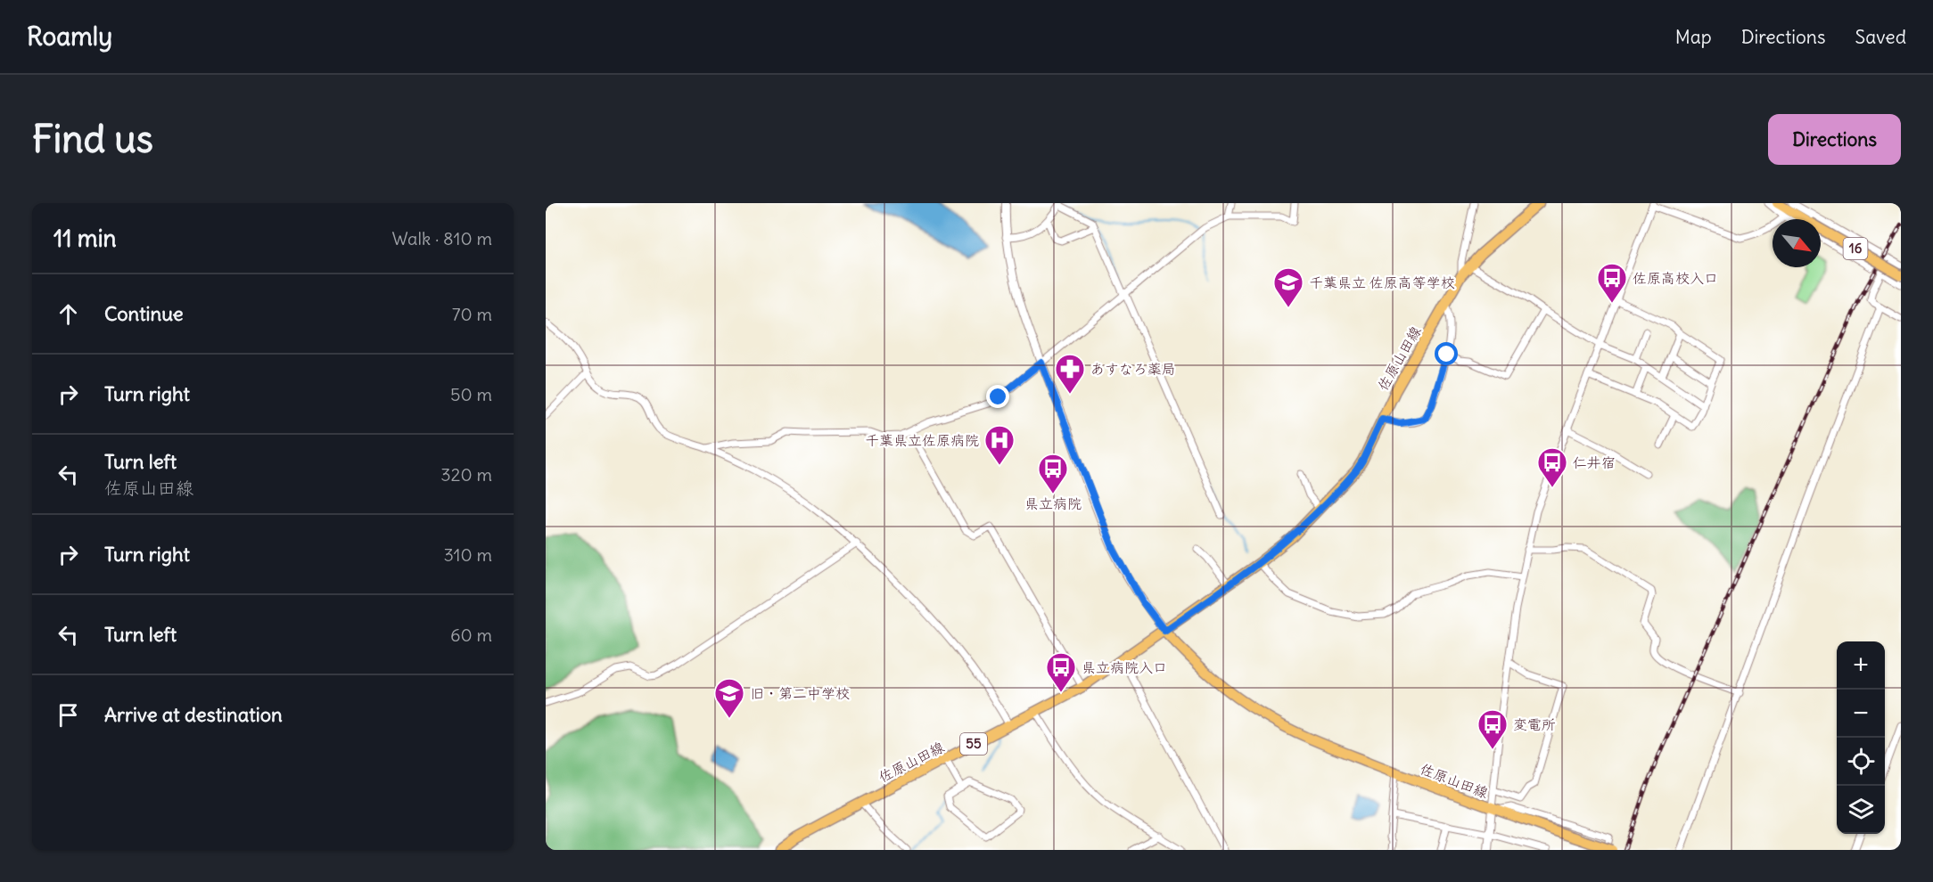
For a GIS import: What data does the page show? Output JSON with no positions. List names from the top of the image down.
{
  "streets": {
    "main road": ["16", "佐原山田線", "55"]
  },
  "places": {
    "bus stop": [
      "佐原高校入口",
      "仁井宿",
      "県立病院",
      "県立病院入口",
      "変電所"
    ],
    "school or university": ["千葉県立 佐原高等学校", "旧・第二中学校"],
    "pharmacy": ["あすなろ薬局"],
    "hospital": ["千葉県立佐原病院"]
  },
  "north": "bottom right",
  "page": {
    "header": "Roamly",
    "nav": ["Map", "Directions", "Saved"],
    "buttons": "Directions",
    "title": "Find us",
    "heading": ["11 min", "Walk · 810 m"],
    "list": [
      ["Continue", "70 m"],
      ["Turn right", "50 m"],
      ["Turn left", "佐原山田線", "320 m"],
      ["Turn right", "310 m"],
      ["Turn left", "60 m"],
      "Arrive at destination"
    ],
    "map_buttons": ["+", "−"]
  }
}
